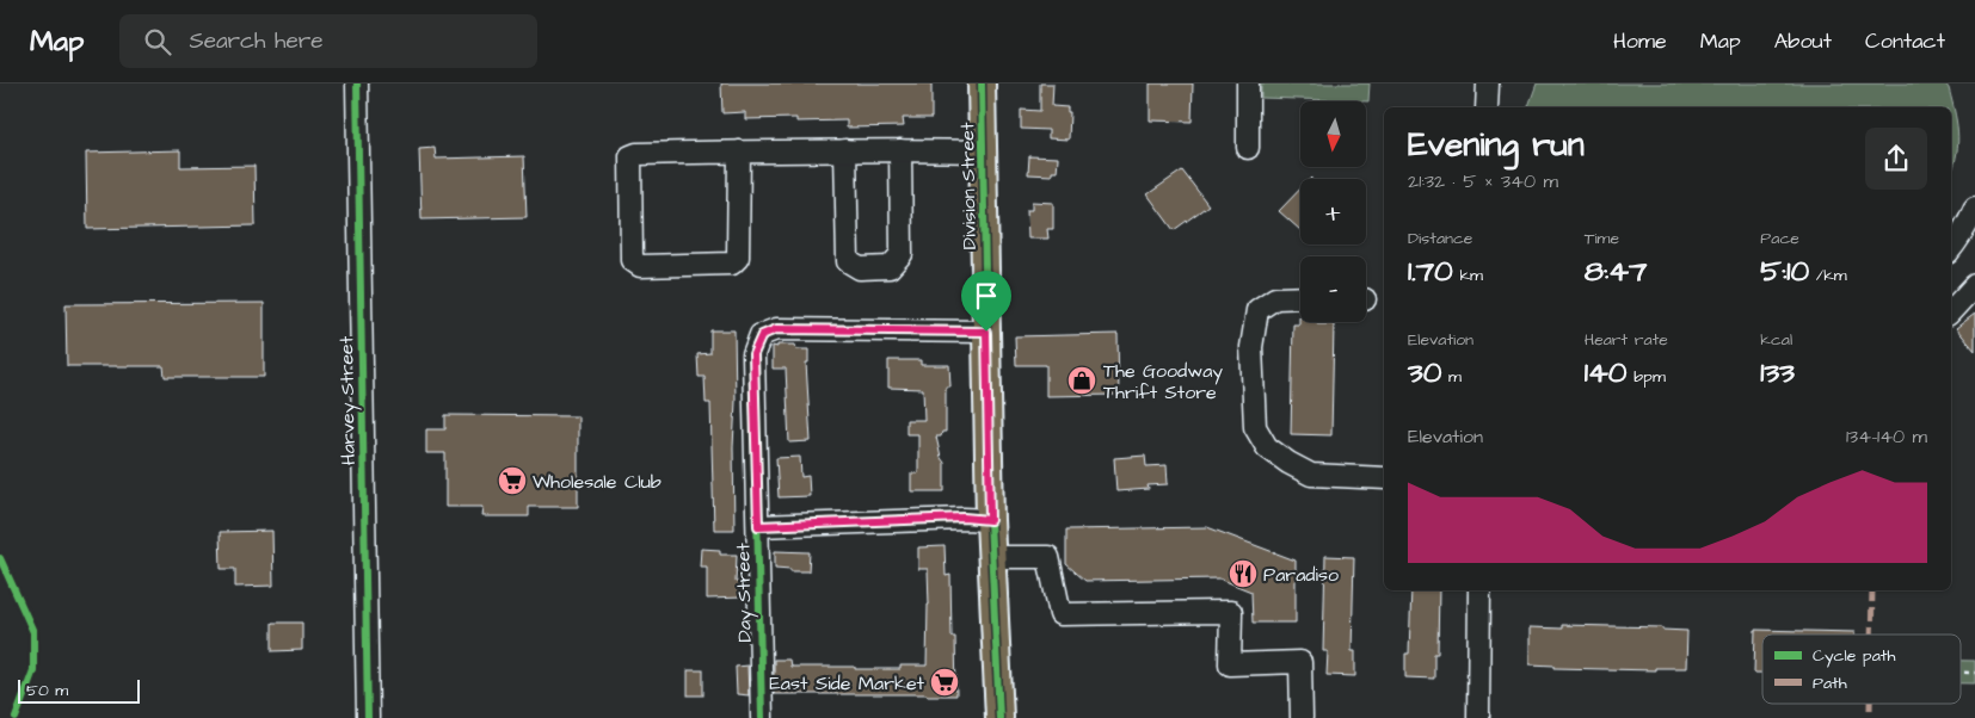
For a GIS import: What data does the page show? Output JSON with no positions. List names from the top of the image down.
{
  "streets": {
    "main road": ["Division Street"],
    "street": ["Harvey Street", "Day Street"]
  },
  "crossings": [
    ["Division Street", "Day Street"]
  ],
  "places": {
    "shop": ["The Goodway Thrift Store"],
    "supermarket": ["Wholesale Club", "East Side Market"],
    "restaurant": ["Paradiso"]
  },
  "legend": ["Cycle path", "Path"],
  "scale_bar": "50 m",
  "north": "bottom",
  "page": {
    "header": "Map",
    "search": "Search here",
    "nav": [
      "Home",
      "Map",
      "About",
      "Contact"
    ],
    "map_buttons": ["+", "−"],
    "heading": ["Evening run", "21:32 · 5 × 340 m"],
    "stats": [
      ["Distance", "1.70 km"],
      ["Time", "8:47"],
      ["Pace", "5:10 /km"],
      ["Elevation", "30 m"],
      ["Heart rate", "140 bpm"],
      ["kcal", "133"]
    ],
    "chart": ["Elevation", "134–140 m"],
    "scale": "50 m"
  }
}
